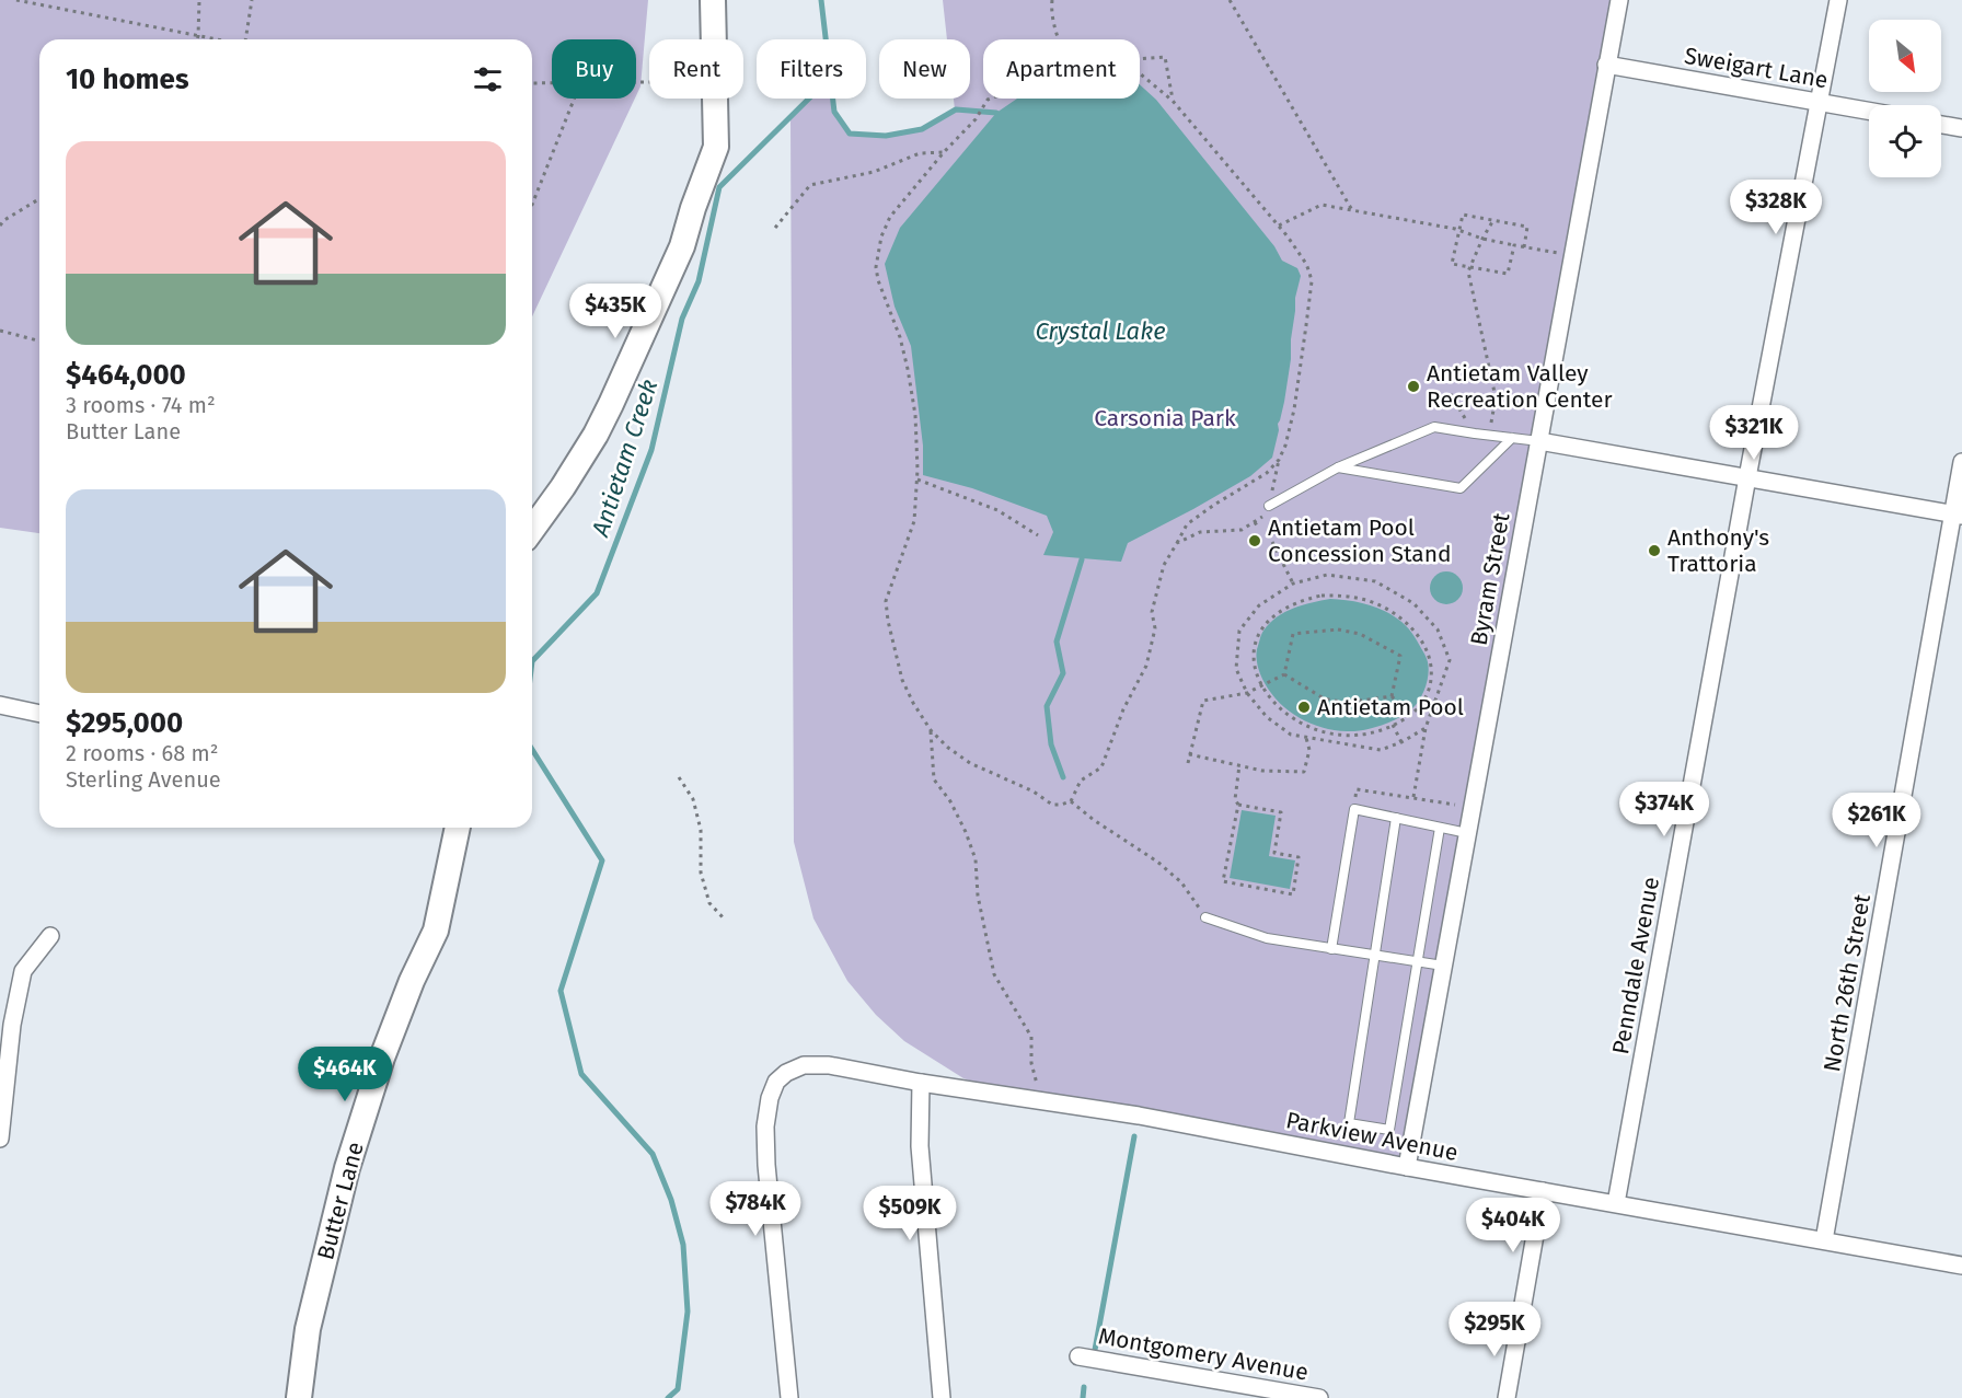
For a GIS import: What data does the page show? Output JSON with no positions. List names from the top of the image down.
{
  "streets": {
    "street": [
      "Sweigart Lane",
      "Byram Street",
      "Penndale Avenue",
      "North 26th Street",
      "Parkview Avenue",
      "Butter Lane",
      "Montgomery Avenue"
    ]
  },
  "crossings": [
    ["Sweigart Lane", "Byram Street"],
    ["Sweigart Lane", "Penndale Avenue"],
    ["Byram Street", "Parkview Avenue"],
    ["Penndale Avenue", "Parkview Avenue"],
    ["North 26th Street", "Parkview Avenue"]
  ],
  "water": ["Crystal Lake", "Antietam Creek"],
  "parks": ["Carsonia Park"],
  "places": [
    "Antietam Valley Recreation Center",
    "Antietam Pool Concession Stand",
    "Anthony's Trattoria",
    "Antietam Pool"
  ],
  "north": "bottom right",
  "page": {
    "chip": [
      "Buy",
      "Rent",
      "Filters",
      "New",
      "Apartment"
    ],
    "heading": "10 homes",
    "list": [
      {
        "name": "$464,000",
        "note": "3 rooms · 74 m² · Butter Lane"
      },
      {
        "name": "$295,000",
        "note": "2 rooms · 68 m² · Sterling Avenue"
      }
    ],
    "price": [
      "$328K",
      "$435K",
      "$321K",
      "$374K",
      "$261K",
      "$464K",
      "$784K",
      "$509K",
      "$404K",
      "$295K"
    ]
  }
}
